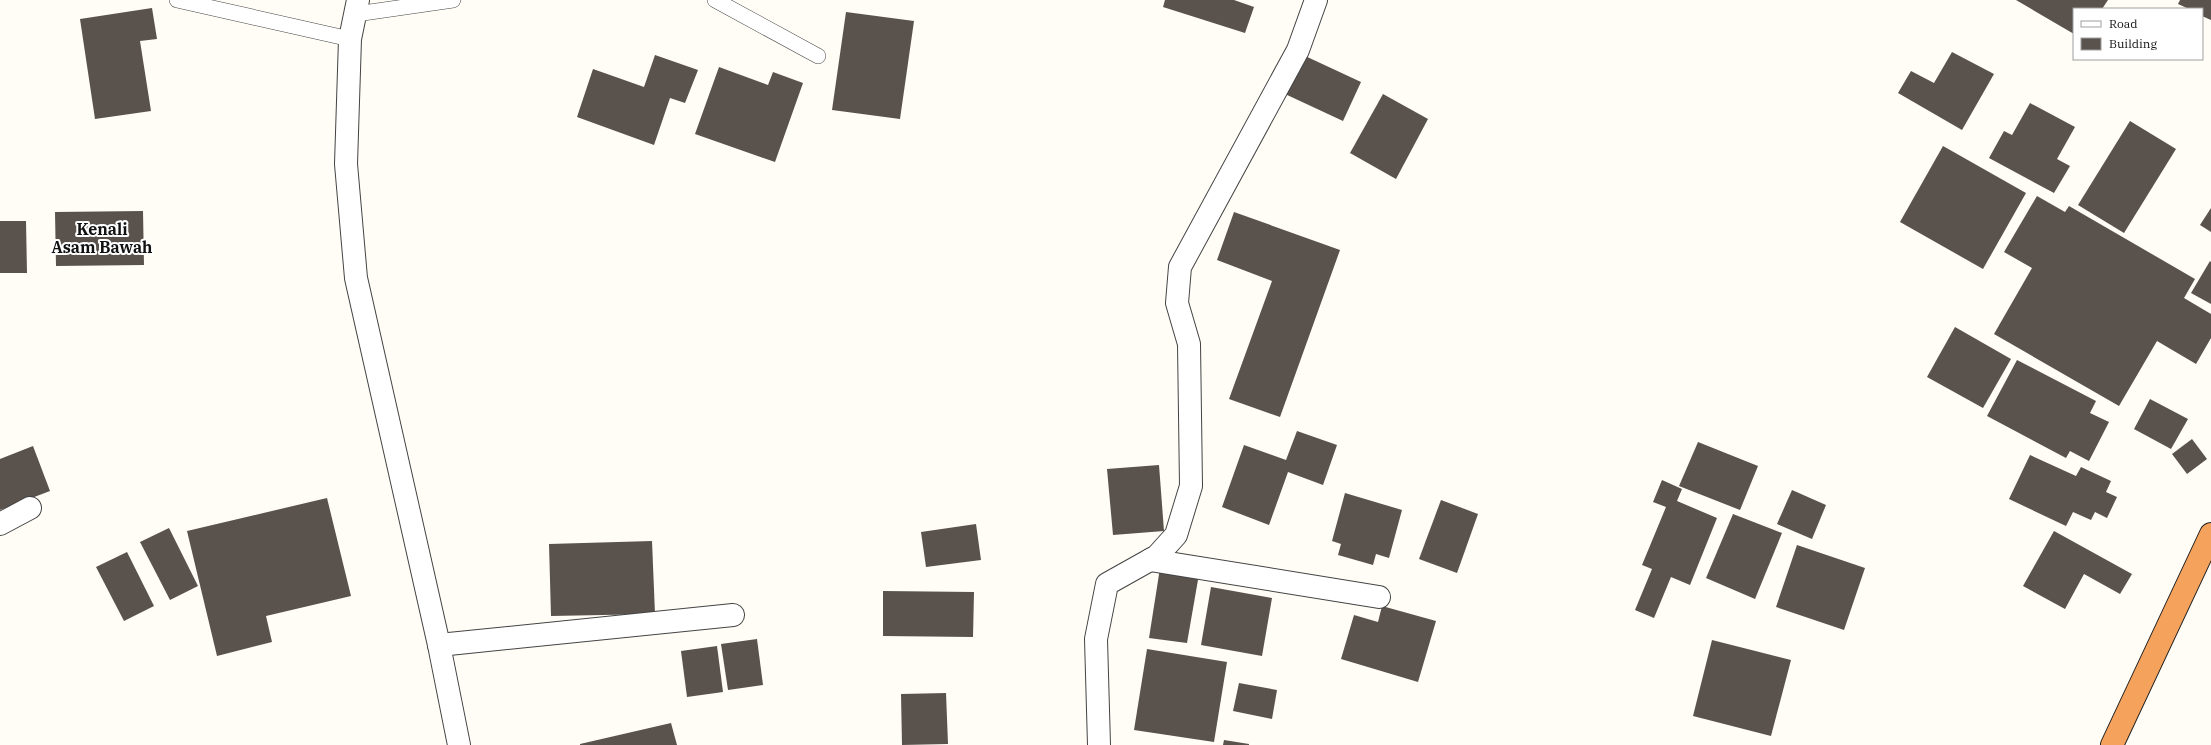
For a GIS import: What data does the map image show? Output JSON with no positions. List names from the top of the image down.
{
  "districts": ["Kenali Asam Bawah"],
  "legend": ["Road", "Building"]
}
